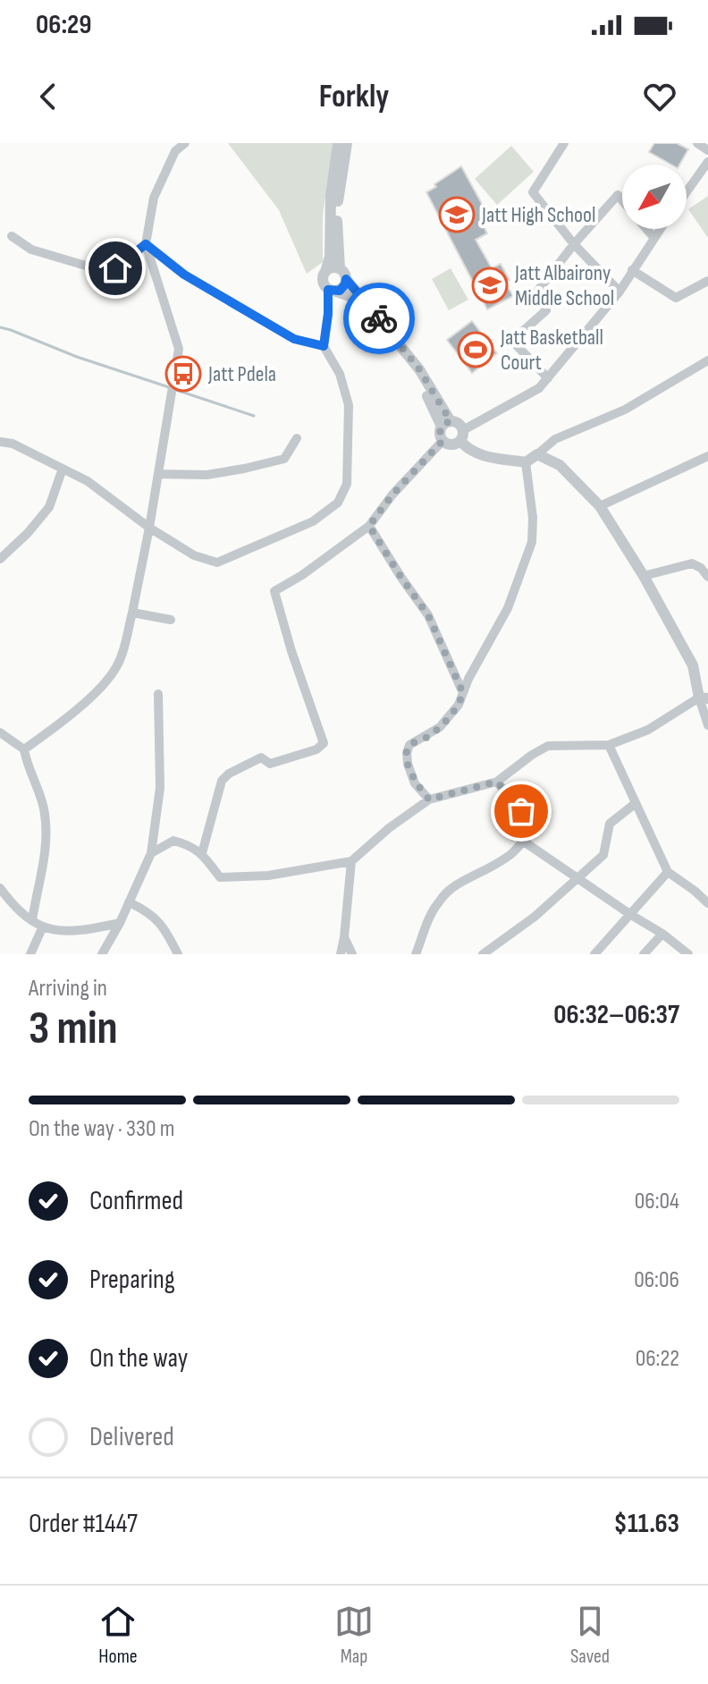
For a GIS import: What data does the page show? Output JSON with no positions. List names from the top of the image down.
{
  "places": {
    "school or university": ["Jatt High School", "Jatt Albairony Middle School"],
    "sports": ["Jatt Basketball Court"],
    "bus stop": ["Jatt Pdela"]
  },
  "north": "bottom left",
  "page": {
    "status": "06:29",
    "header": "Forkly",
    "heading": ["3 min", "Arriving in", "06:32–06:37"],
    "panel": ["Order #1447", "$11.63"],
    "bar": "On the way · 330 m",
    "list": [
      ["Confirmed", "06:04"],
      ["Preparing", "06:06"],
      ["On the way", "06:22"],
      "Delivered"
    ],
    "tabs": ["Home", "Map", "Saved"]
  }
}
